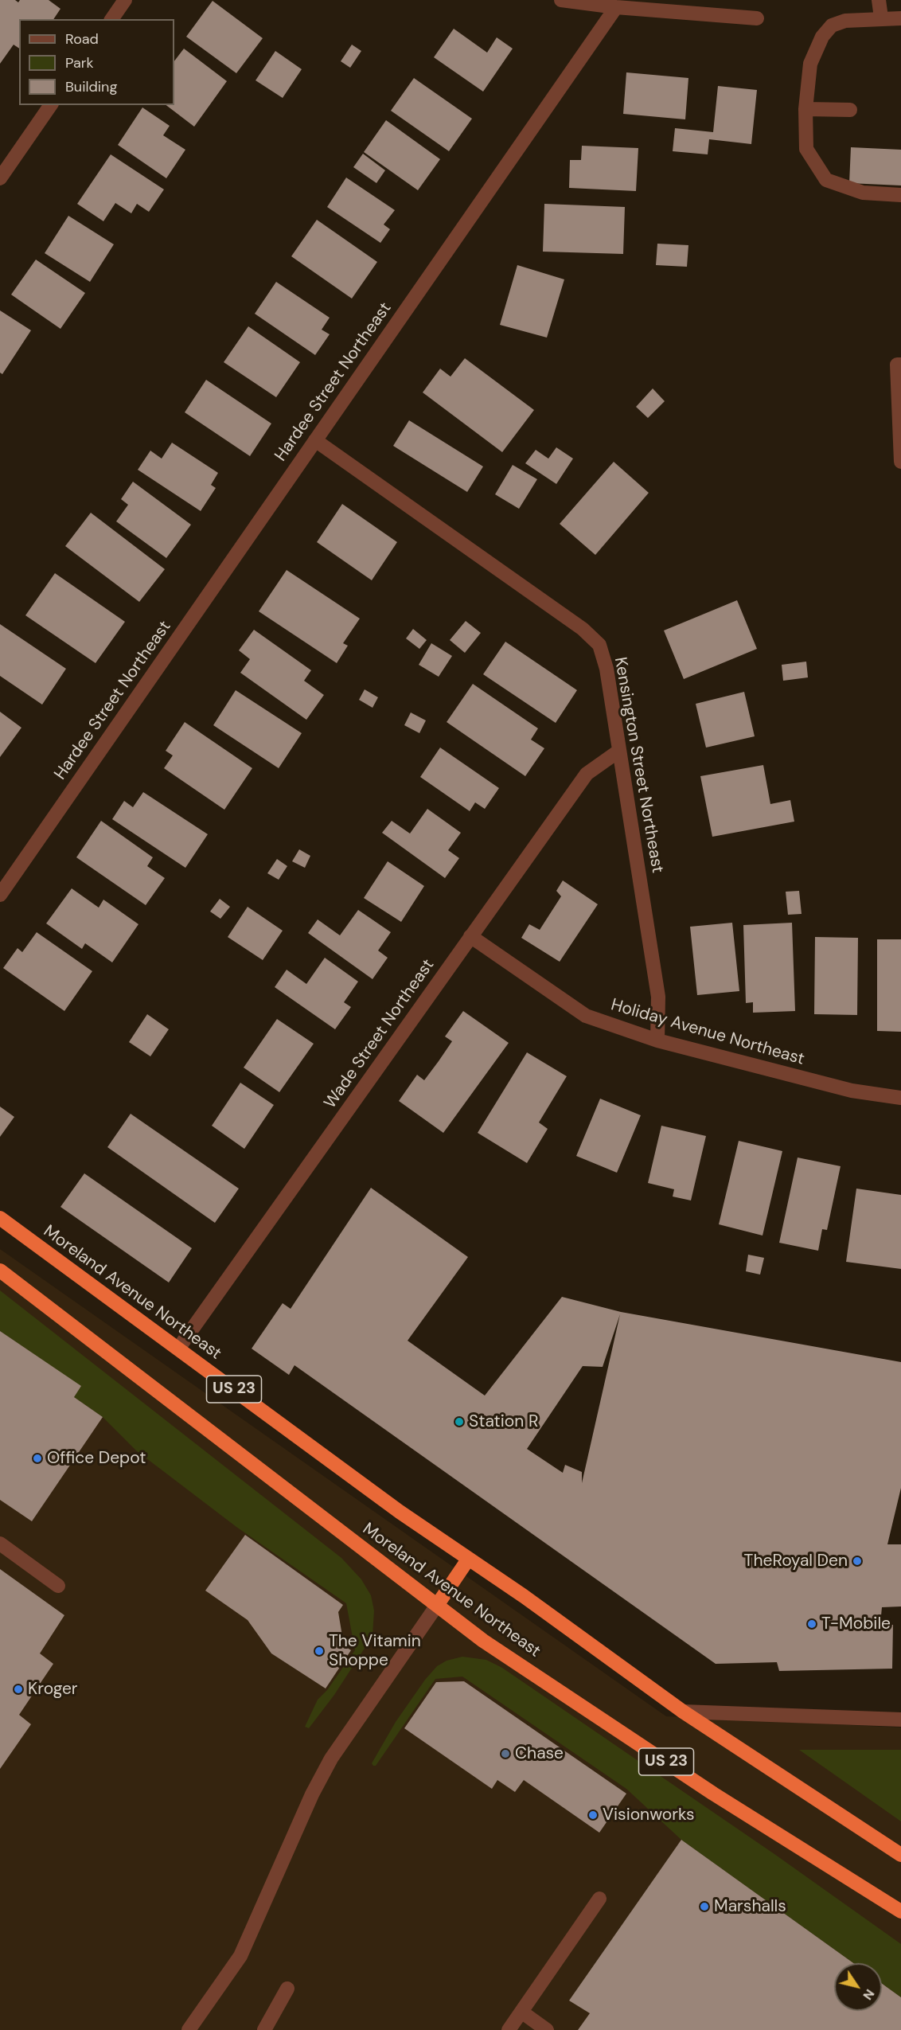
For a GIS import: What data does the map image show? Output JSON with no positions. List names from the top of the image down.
{
  "streets": {
    "highway": ["Moreland Avenue Northeast", "US 23"],
    "street": [
      "Hardee Street Northeast",
      "Kensington Street Northeast",
      "Holiday Avenue Northeast",
      "Wade Street Northeast"
    ]
  },
  "crossings": [
    ["Hardee Street Northeast", "Kensington Street Northeast"],
    ["Kensington Street Northeast", "Holiday Avenue Northeast"],
    ["Kensington Street Northeast", "Wade Street Northeast"],
    ["Holiday Avenue Northeast", "Wade Street Northeast"],
    ["Wade Street Northeast", "Moreland Avenue Northeast"]
  ],
  "places": [
    "Station R",
    "Office Depot",
    "TheRoyal Den",
    "T-Mobile",
    "The Vitamin Shoppe",
    "Kroger",
    "Chase",
    "Visionworks",
    "Marshalls"
  ],
  "legend": ["Road", "Park", "Building"],
  "north": "bottom right"
}
